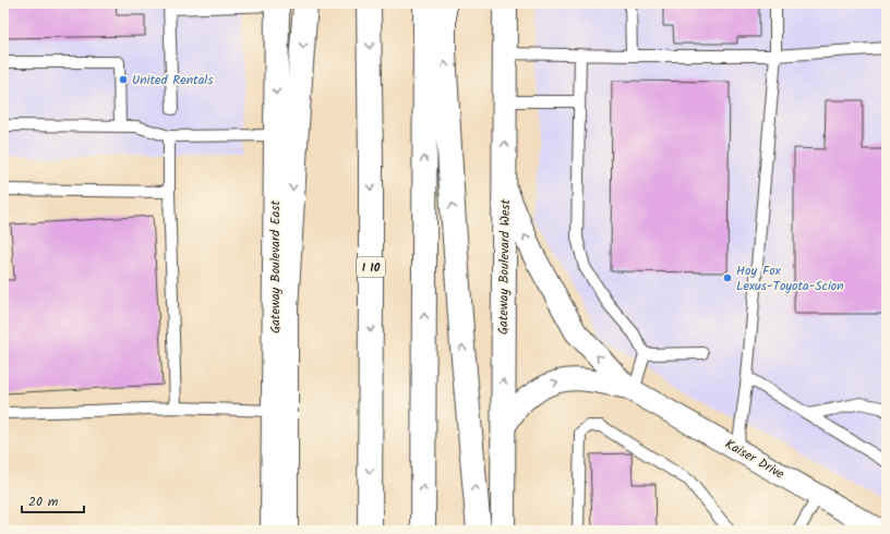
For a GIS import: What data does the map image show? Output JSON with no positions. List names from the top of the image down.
{
  "streets": {
    "main road": ["Gateway Boulevard East", "I 10", "Gateway Boulevard West"],
    "street": ["Kaiser Drive"]
  },
  "crossings": [
    ["Gateway Boulevard West", "Kaiser Drive"]
  ],
  "places": ["United Rentals", "Hoy Fox Lexus-Toyota-Scion"],
  "scale_bar": "20 m"
}
